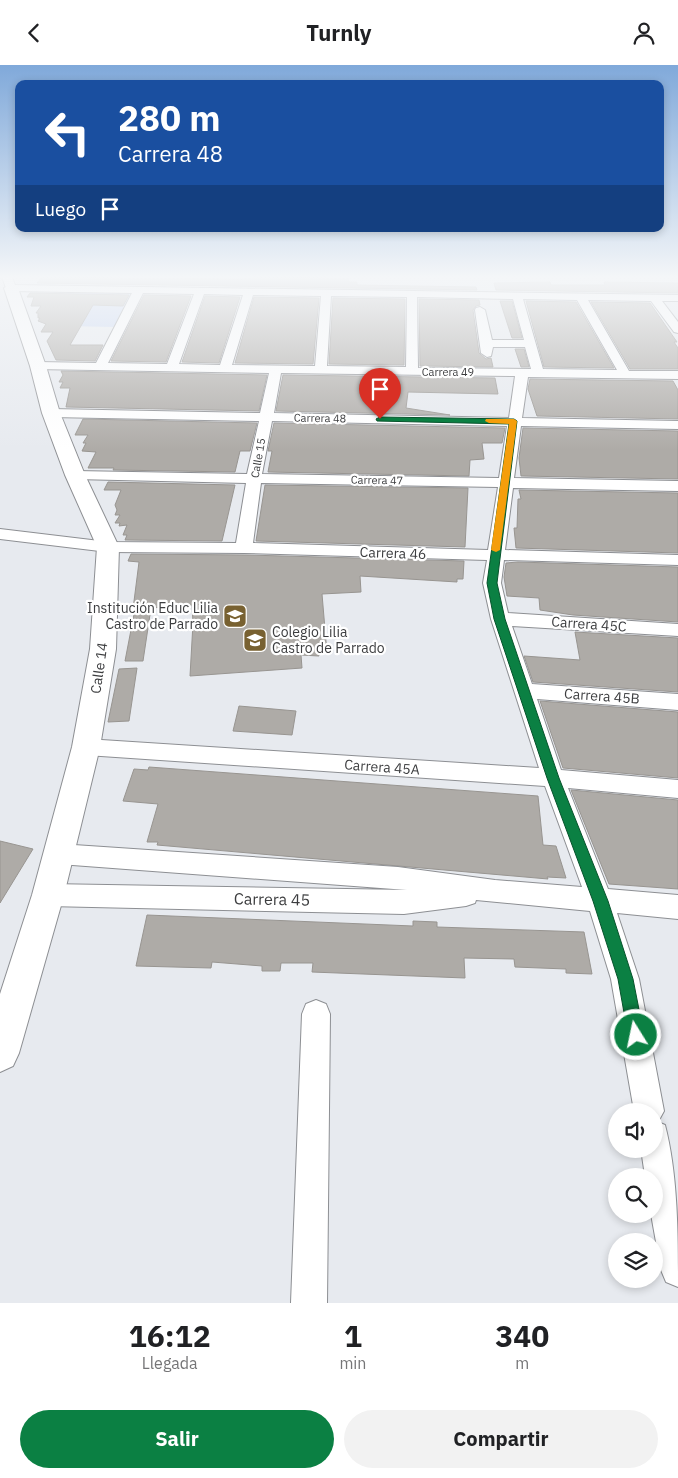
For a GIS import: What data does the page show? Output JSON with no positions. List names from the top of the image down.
{
  "streets": {
    "street": [
      "Carrera 49",
      "Carrera 48",
      "Calle 15",
      "Carrera 47",
      "Carrera 46",
      "Carrera 45C",
      "Calle 14",
      "Carrera 45B",
      "Carrera 45A",
      "Carrera 45"
    ]
  },
  "crossings": [
    ["Carrera 49", "Calle 15"],
    ["Carrera 49", "Calle 14"],
    ["Carrera 48", "Calle 15"],
    ["Carrera 48", "Calle 14"],
    ["Calle 15", "Carrera 47"],
    ["Calle 15", "Carrera 46"],
    ["Carrera 47", "Calle 14"],
    ["Carrera 46", "Calle 14"],
    ["Calle 14", "Carrera 45A"],
    ["Calle 14", "Carrera 45"]
  ],
  "places": {
    "school or university": ["Institución Educ Lilia Castro de Parrado", "Colegio Lilia Castro de Parrado"]
  },
  "page": {
    "header": "Turnly",
    "turn": ["280 m", "Carrera 48"],
    "then": "Luego",
    "eta": [
      "16:12",
      "Llegada",
      "1",
      "min",
      "340",
      "m"
    ],
    "buttons": ["Salir", "Compartir"]
  }
}
